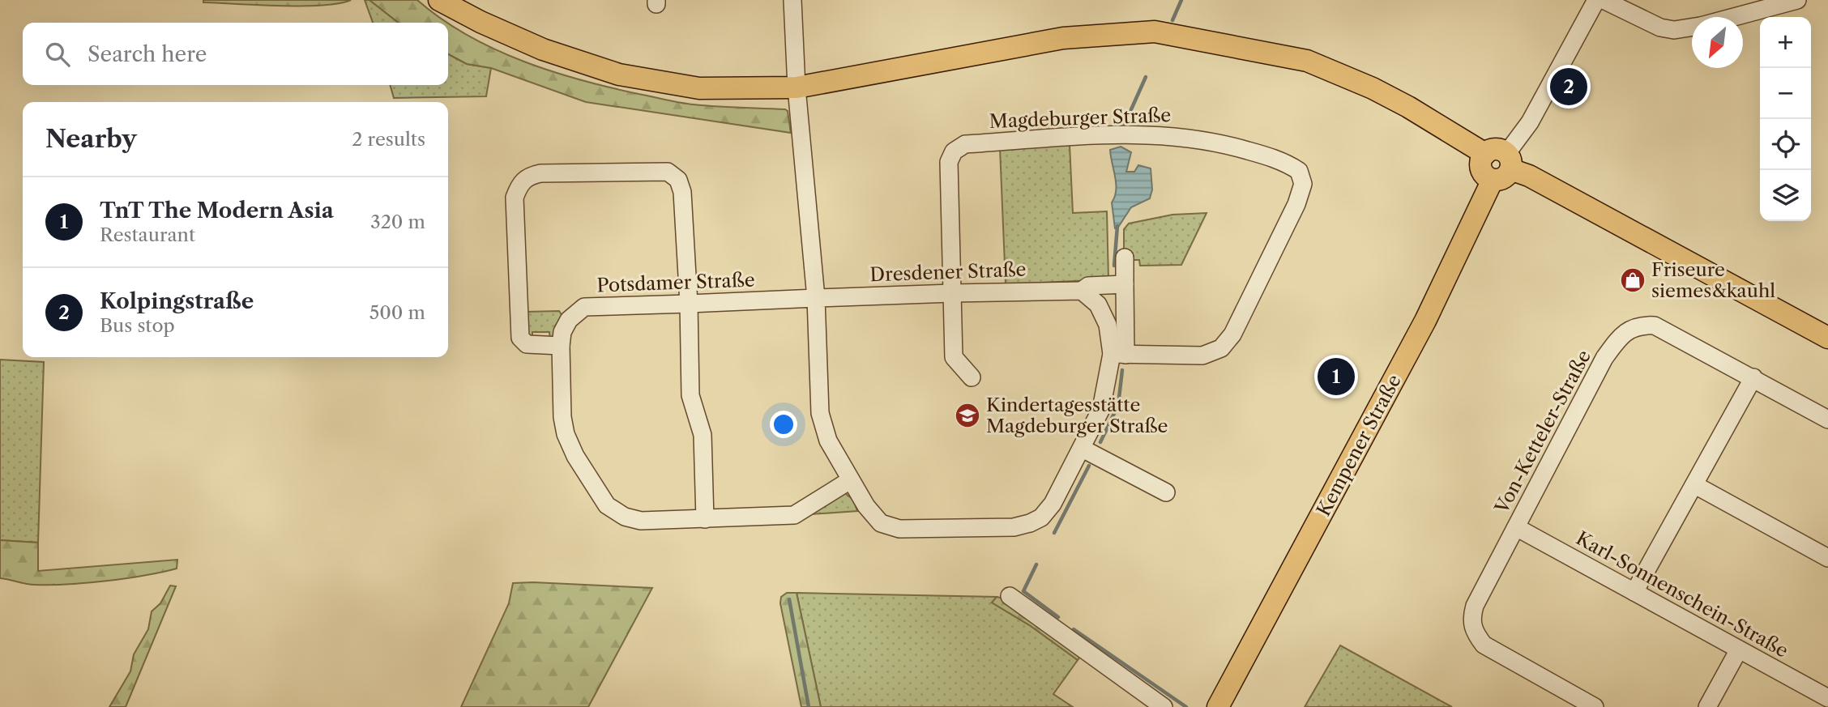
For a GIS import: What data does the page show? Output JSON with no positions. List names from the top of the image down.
{
  "streets": {
    "main road": ["Kempener Straße"],
    "street": [
      "Magdeburger Straße",
      "Dresdener Straße",
      "Potsdamer Straße",
      "Von-Ketteler-Straße",
      "Karl-Sonnenschein-Straße"
    ]
  },
  "crossings": [
    ["Magdeburger Straße", "Dresdener Straße"],
    ["Dresdener Straße", "Potsdamer Straße"],
    ["Von-Ketteler-Straße", "Karl-Sonnenschein-Straße"]
  ],
  "places": {
    "shop": ["Friseure siemes&kauhl"],
    "school or university": ["Kindertagesstätte Magdeburger Straße"]
  },
  "north": "bottom left",
  "page": {
    "map_buttons": ["+", "−"],
    "search": "Search here",
    "pins": ["2", "1"],
    "heading": ["Nearby", "2 results"],
    "list": [
      {
        "mark": "1",
        "name": "TnT The Modern Asia",
        "note": "Restaurant",
        "value": "320 m"
      },
      {
        "mark": "2",
        "name": "Kolpingstraße",
        "note": "Bus stop",
        "value": "500 m"
      }
    ]
  }
}
